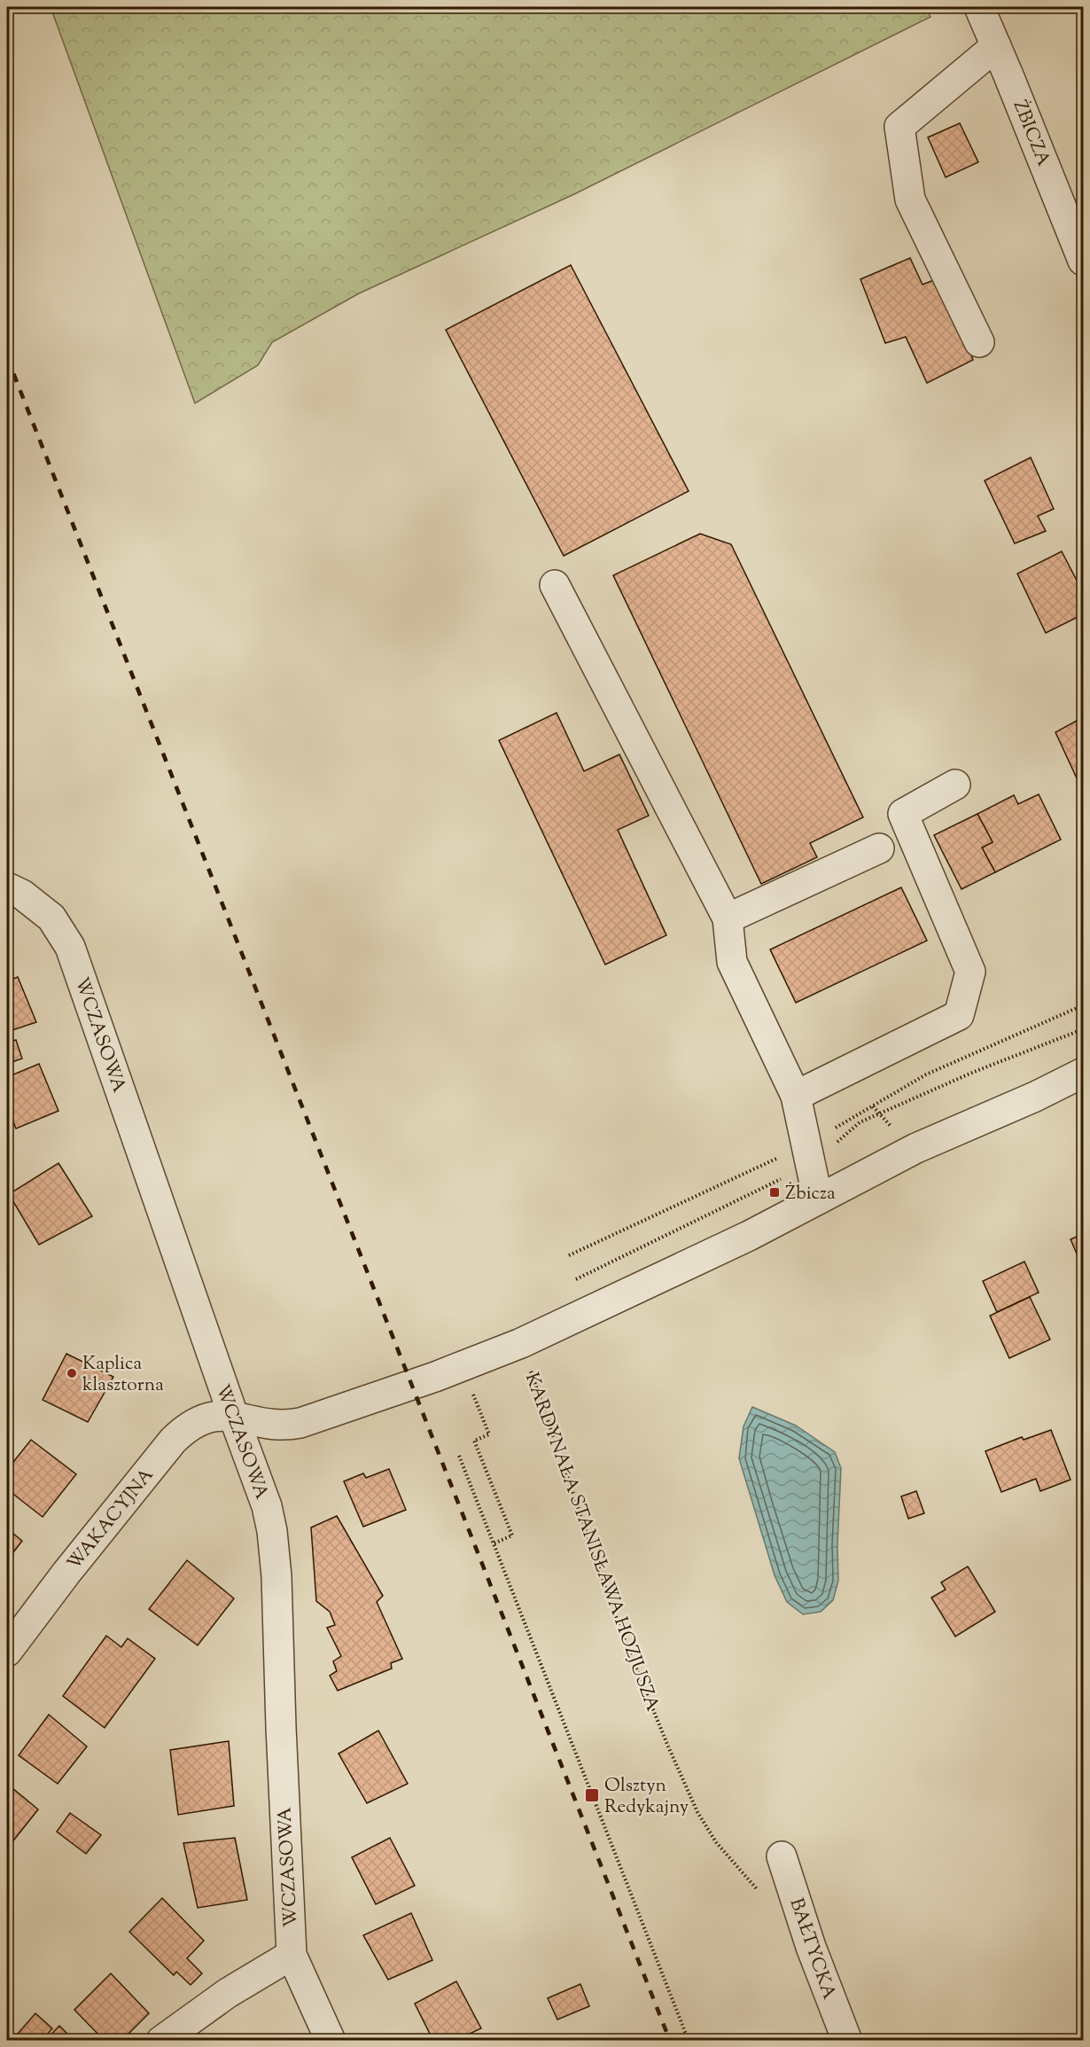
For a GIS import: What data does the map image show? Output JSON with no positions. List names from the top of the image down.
{
  "streets": {
    "street": [
      "ŻBICZA",
      "WCZASOWA",
      "WAKACYJNA",
      "BAŁTYCKA"
    ],
    "path": ["KARDYNAŁA STANISŁAWA HOZJUSZA"]
  },
  "crossings": [
    ["WCZASOWA", "WAKACYJNA"]
  ],
  "places": {
    "transit": ["Żbicza", "Olsztyn Redykajny"],
    "other": ["Kaplica klasztorna"]
  }
}
